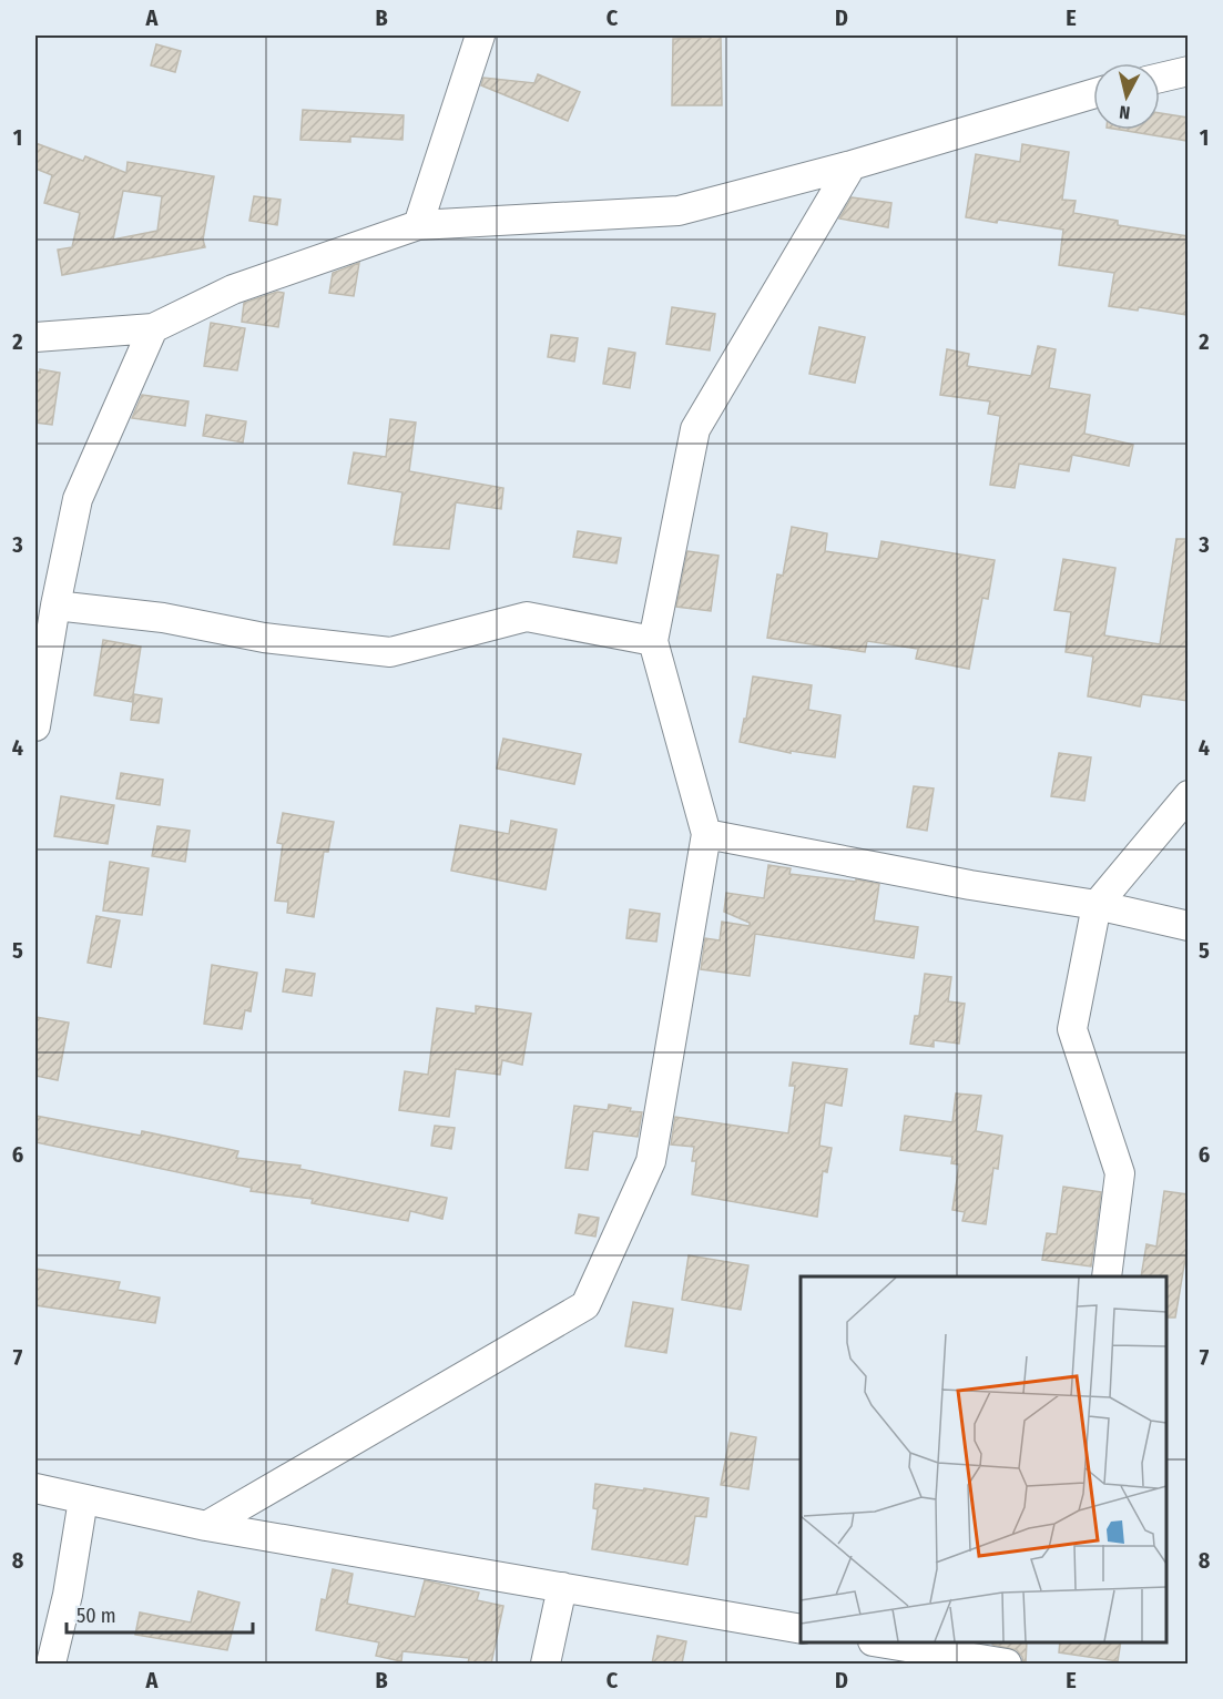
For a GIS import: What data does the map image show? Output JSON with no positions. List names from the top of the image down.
{
  "scale_bar": "50 m",
  "north": "bottom",
  "grid": {
    "columns": [
      "A",
      "B",
      "C",
      "D",
      "E"
    ],
    "rows": [
      "1",
      "2",
      "3",
      "4",
      "5",
      "6",
      "7",
      "8"
    ]
  }
}
